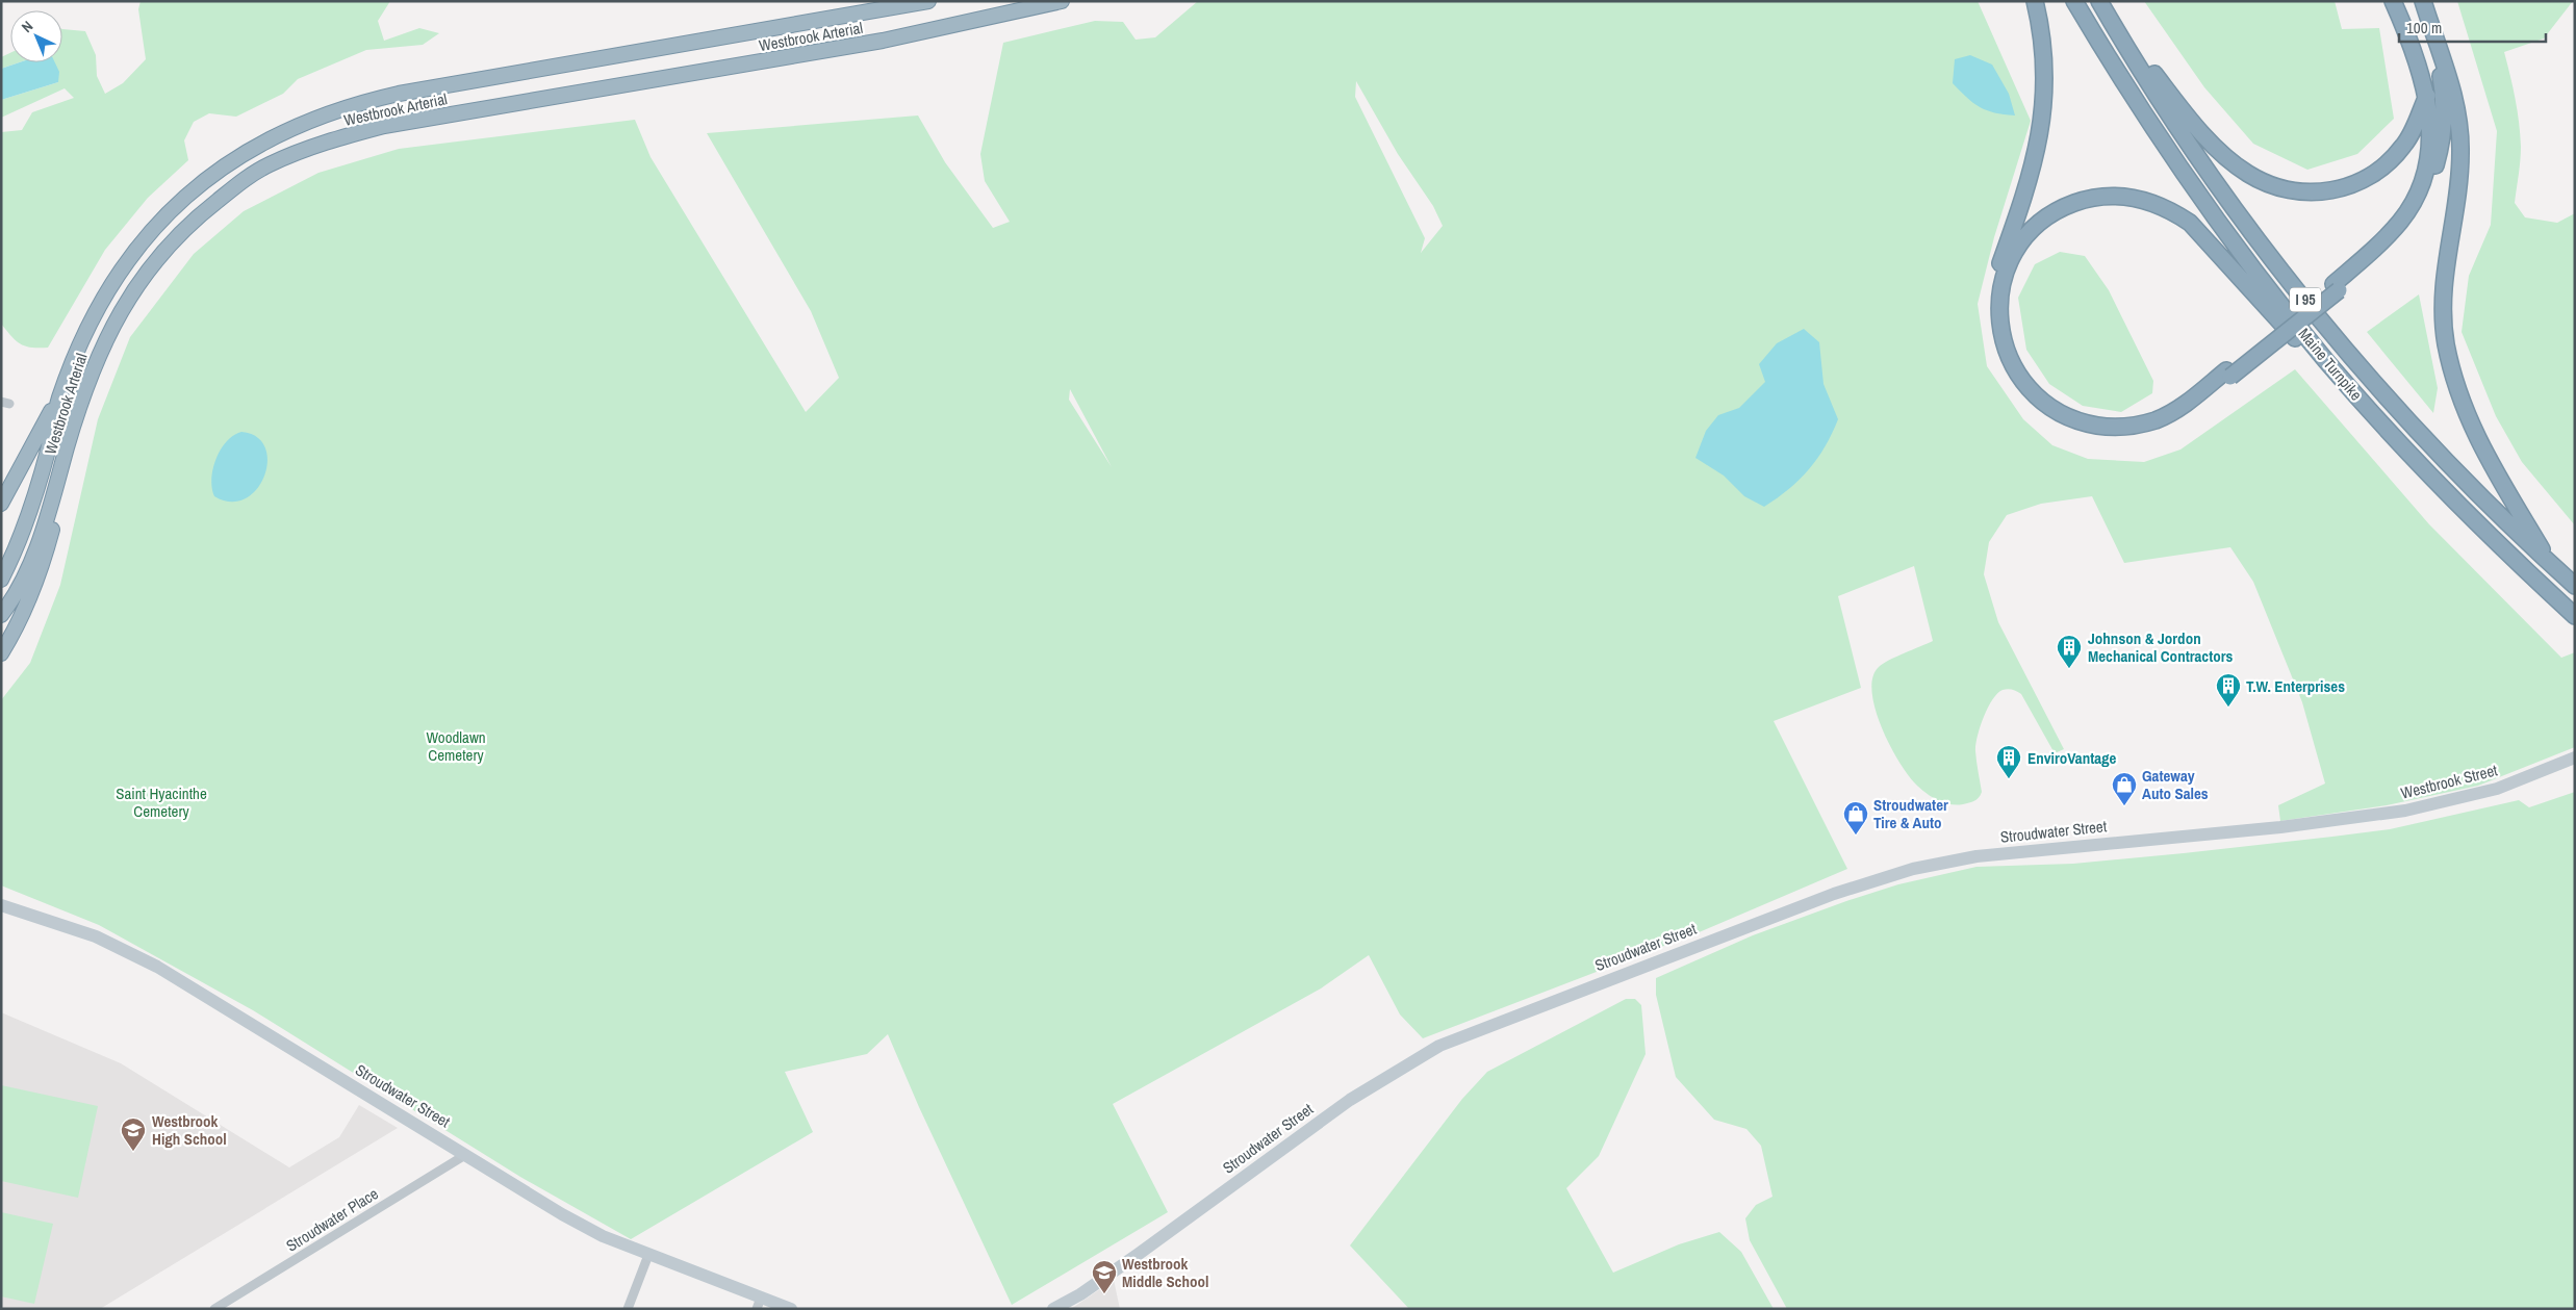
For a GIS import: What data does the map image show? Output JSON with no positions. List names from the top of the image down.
{
  "streets": {
    "highway": ["Westbrook Arterial", "I 95", "Maine Turnpike"],
    "main road": ["Westbrook Street", "Stroudwater Street"],
    "street": ["Stroudwater Place"]
  },
  "crossings": [
    ["Westbrook Street", "Stroudwater Street"],
    ["Stroudwater Street", "Stroudwater Place"]
  ],
  "parks": ["Woodlawn Cemetery", "Saint Hyacinthe Cemetery"],
  "places": {
    "building": ["Johnson & Jordon Mechanical Contractors", "T.W. Enterprises", "EnviroVantage"],
    "shop": ["Gateway Auto Sales", "Stroudwater Tire & Auto"],
    "school or university": ["Westbrook High School", "Westbrook Middle School"]
  },
  "scale_bar": "100 m",
  "north": "top left"
}
